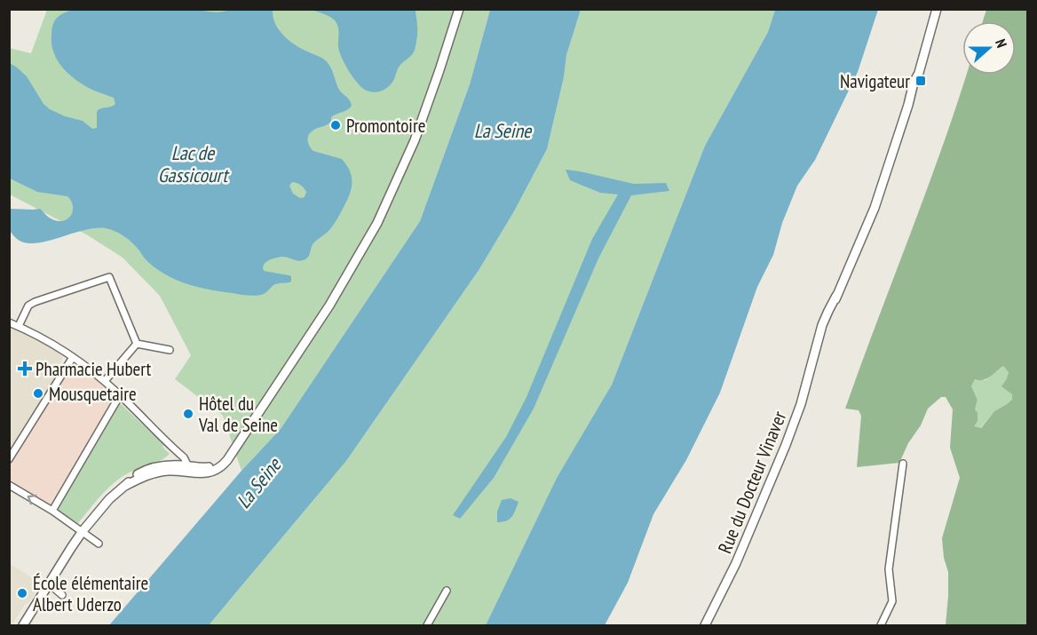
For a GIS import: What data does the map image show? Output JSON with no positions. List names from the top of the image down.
{
  "streets": {
    "main road": ["Rue du Docteur Vinaver"]
  },
  "water": ["La Seine", "Lac de Gassicourt"],
  "places": {
    "transit": ["Navigateur"],
    "other": [
      "Promontoire",
      "Mousquetaire",
      "Hôtel du Val de Seine",
      "École élémentaire Albert Uderzo"
    ],
    "health": ["Pharmacie Hubert"]
  },
  "north": "right"
}
